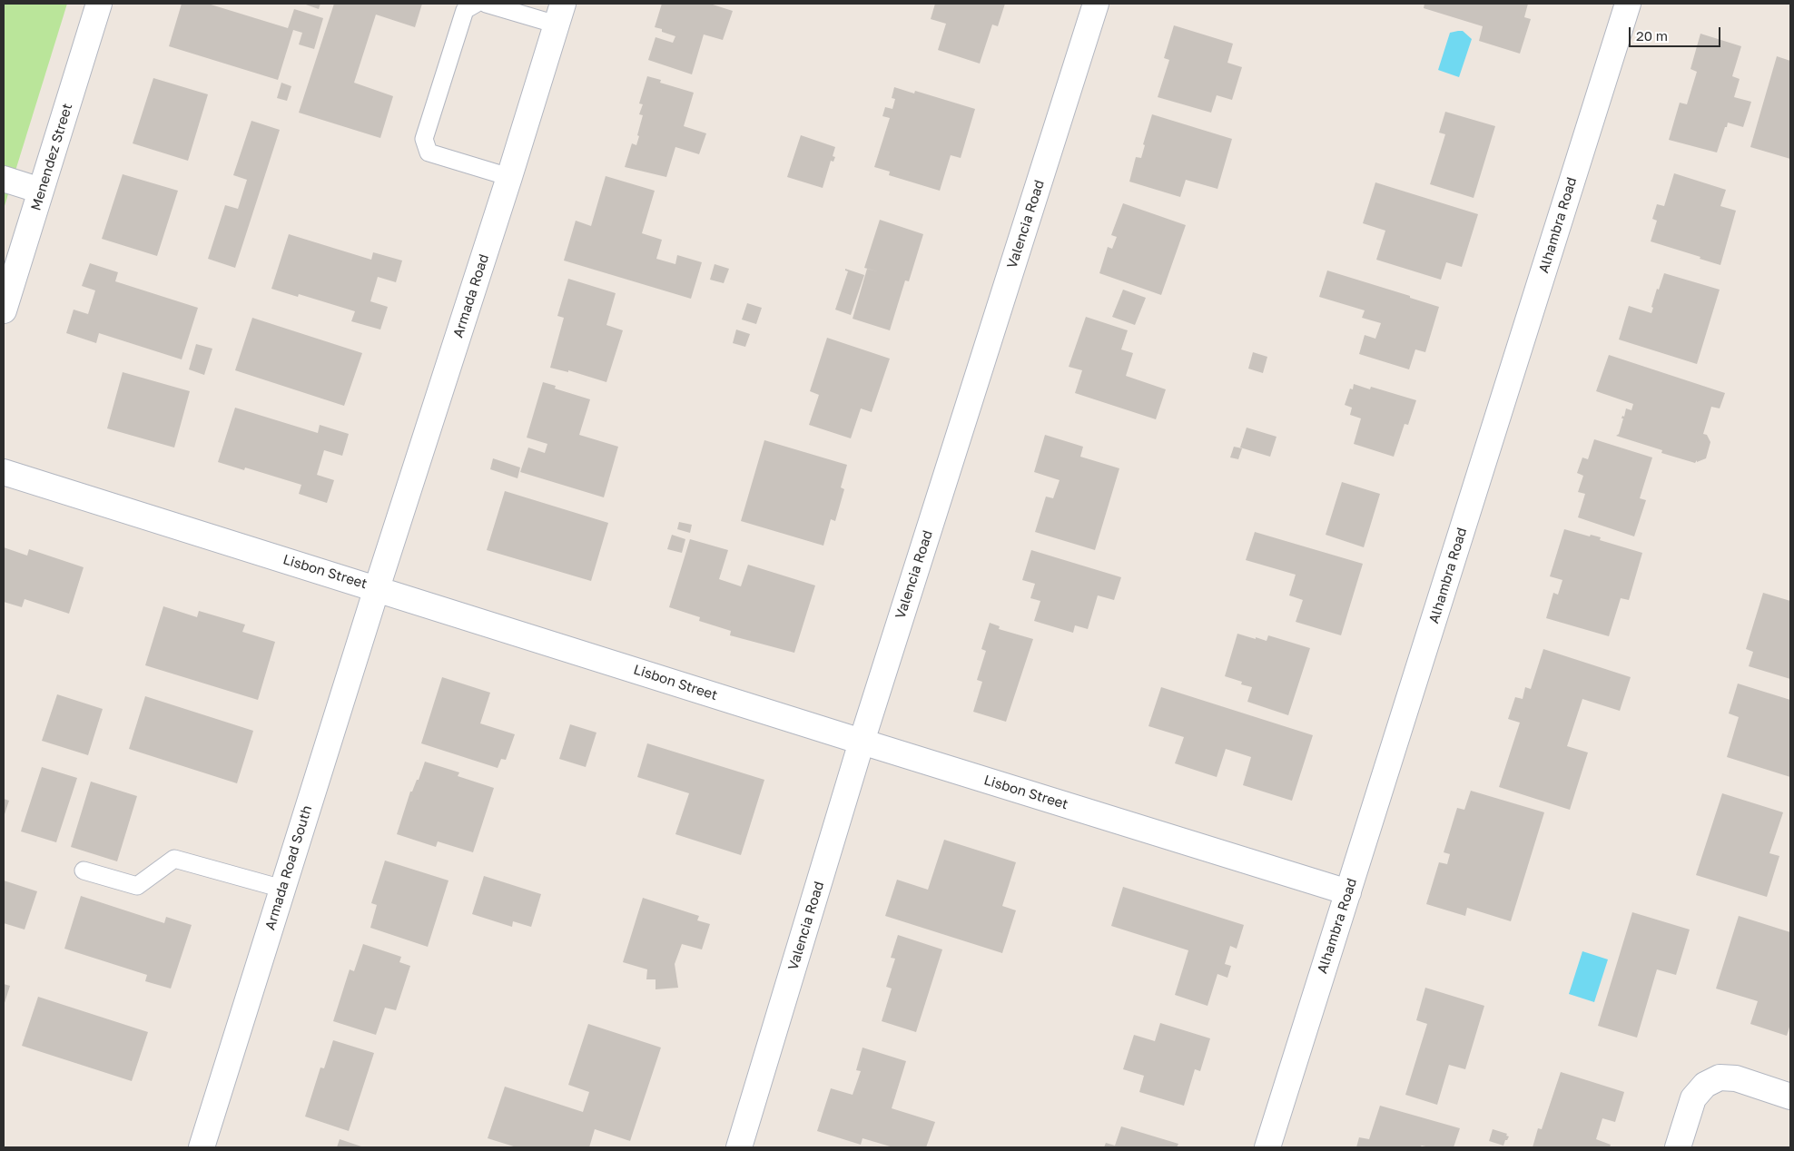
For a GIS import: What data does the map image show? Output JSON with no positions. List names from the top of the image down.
{
  "streets": {
    "street": [
      "Menendez Street",
      "Valencia Road",
      "Alhambra Road",
      "Armada Road",
      "Lisbon Street",
      "Armada Road South"
    ]
  },
  "crossings": [
    ["Valencia Road", "Lisbon Street"],
    ["Alhambra Road", "Lisbon Street"],
    ["Armada Road", "Lisbon Street"],
    ["Armada Road", "Armada Road South"],
    ["Lisbon Street", "Armada Road South"]
  ],
  "scale_bar": "20 m"
}
